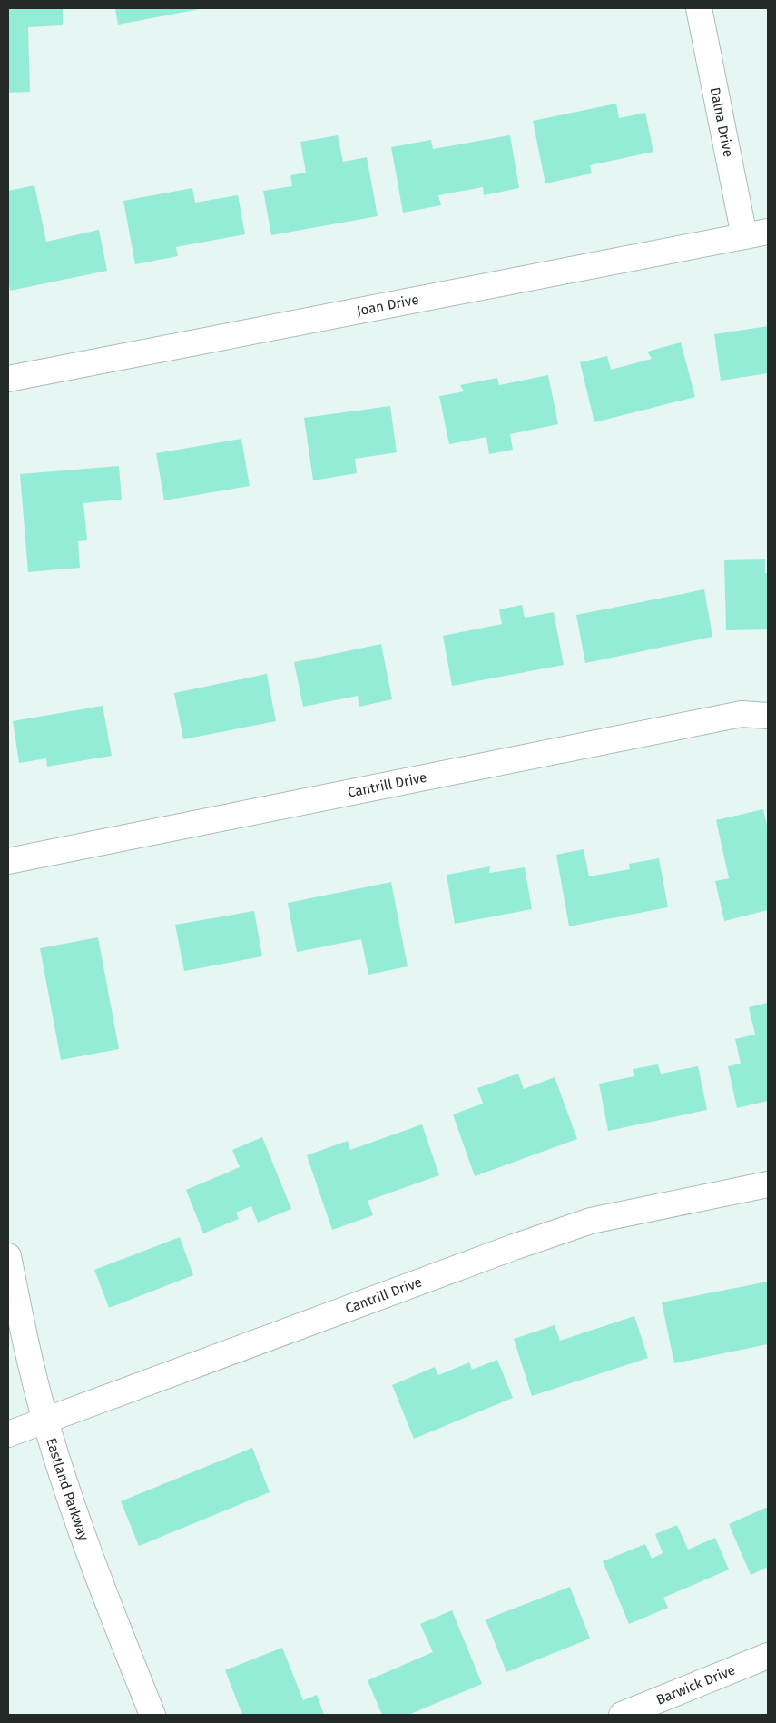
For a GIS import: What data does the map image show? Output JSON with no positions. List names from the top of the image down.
{
  "streets": {
    "street": [
      "Dalna Drive",
      "Joan Drive",
      "Cantrill Drive",
      "Eastland Parkway",
      "Barwick Drive"
    ]
  },
  "crossings": [
    ["Dalna Drive", "Joan Drive"],
    ["Cantrill Drive", "Eastland Parkway"]
  ]
}
